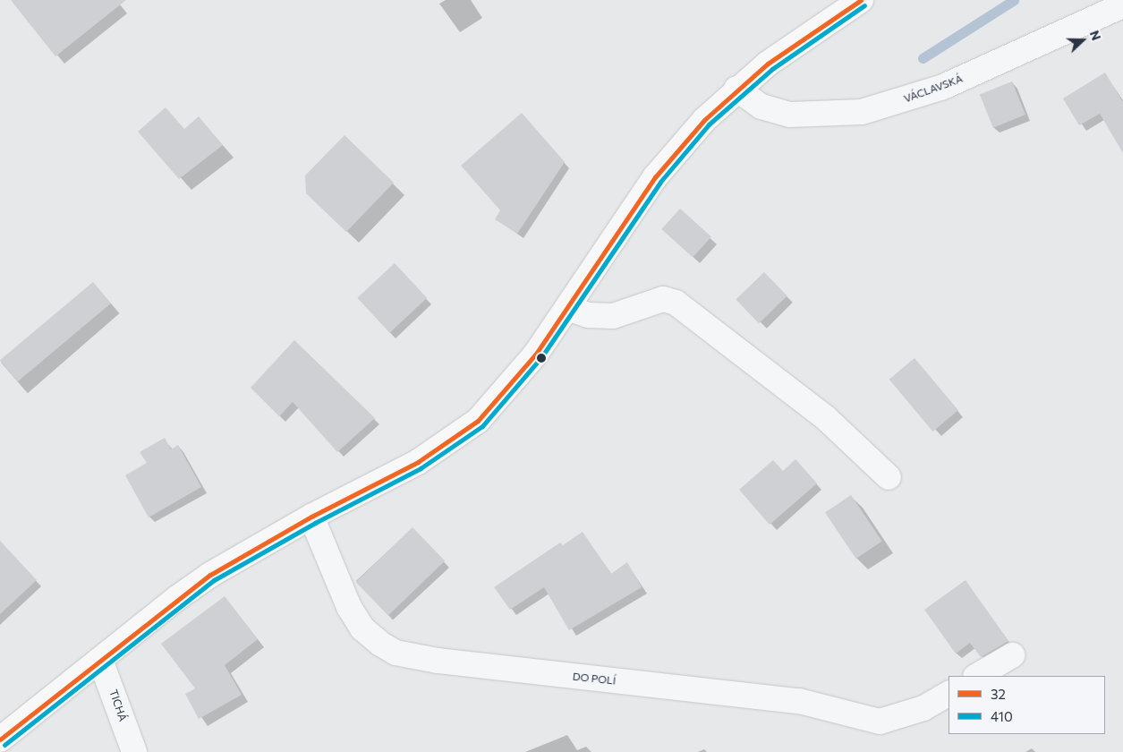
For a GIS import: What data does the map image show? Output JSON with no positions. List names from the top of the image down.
{
  "streets": {
    "street": ["VÁCLAVSKÁ", "DO POLÍ", "TICHÁ"]
  },
  "lines": ["transit line 32", "transit line 410"],
  "legend": ["32", "410"],
  "north": "right"
}
